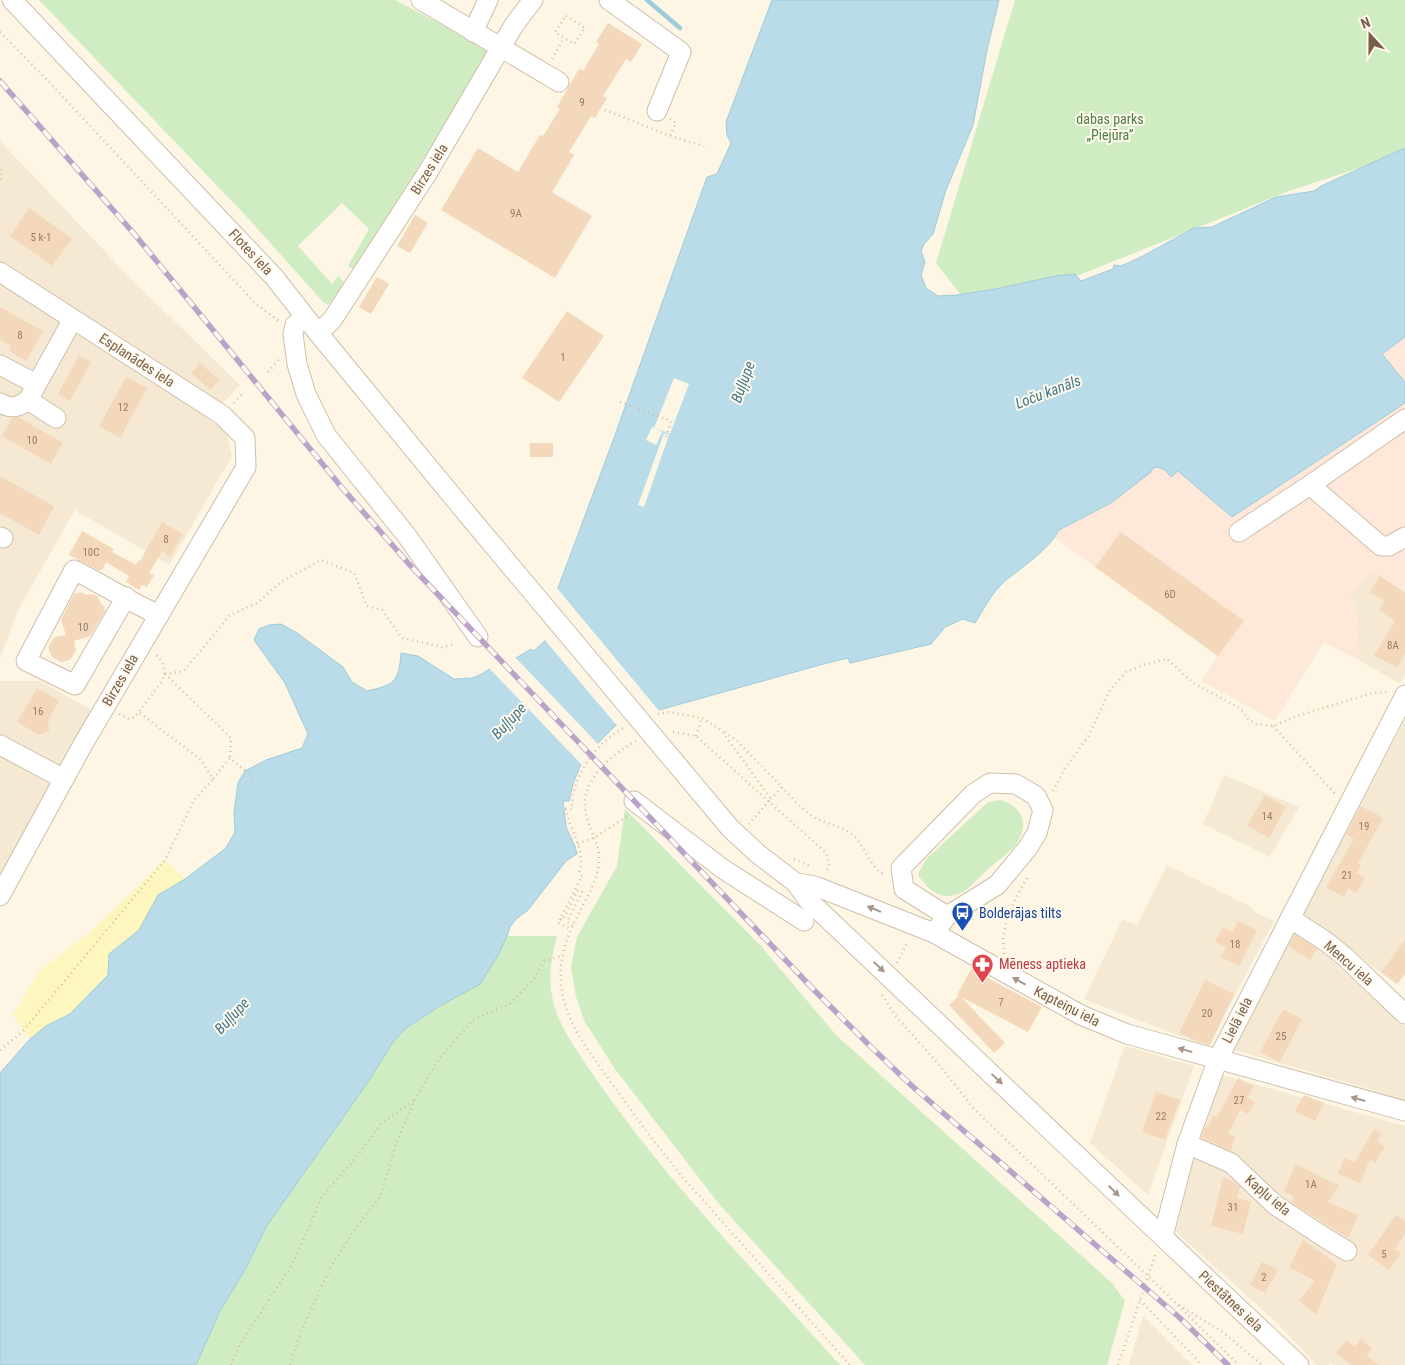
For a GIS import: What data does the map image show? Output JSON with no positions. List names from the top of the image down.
{
  "streets": {
    "street": [
      "Birzes iela",
      "Flotes iela",
      "Esplanādes iela",
      "Mencu iela",
      "Kapteiņu iela",
      "Lielā iela",
      "Kapļu iela",
      "Piestātnes iela"
    ]
  },
  "crossings": [
    ["Birzes iela", "Flotes iela"],
    ["Birzes iela", "Esplanādes iela"],
    ["Flotes iela", "Kapteiņu iela"],
    ["Mencu iela", "Lielā iela"],
    ["Kapteiņu iela", "Lielā iela"],
    ["Kapteiņu iela", "Piestātnes iela"],
    ["Lielā iela", "Kapļu iela"],
    ["Lielā iela", "Piestātnes iela"]
  ],
  "one_way": ["Kapteiņu iela", "Piestātnes iela"],
  "water": ["Buļļupe", "Loču kanāls"],
  "parks": ["dabas parks „Piejūra”"],
  "places": {
    "bus stop": ["Bolderājas tilts"],
    "pharmacy": ["Mēness aptieka"]
  },
  "house_numbers": [
    "9",
    "9A",
    "5 k-1",
    "8",
    "1",
    "12",
    "10",
    "8",
    "10C",
    "6D",
    "10",
    "8A",
    "16",
    "14",
    "19",
    "21",
    "18",
    "7",
    "20",
    "25",
    "27",
    "22",
    "1A",
    "31",
    "5",
    "2"
  ],
  "north": "top"
}
